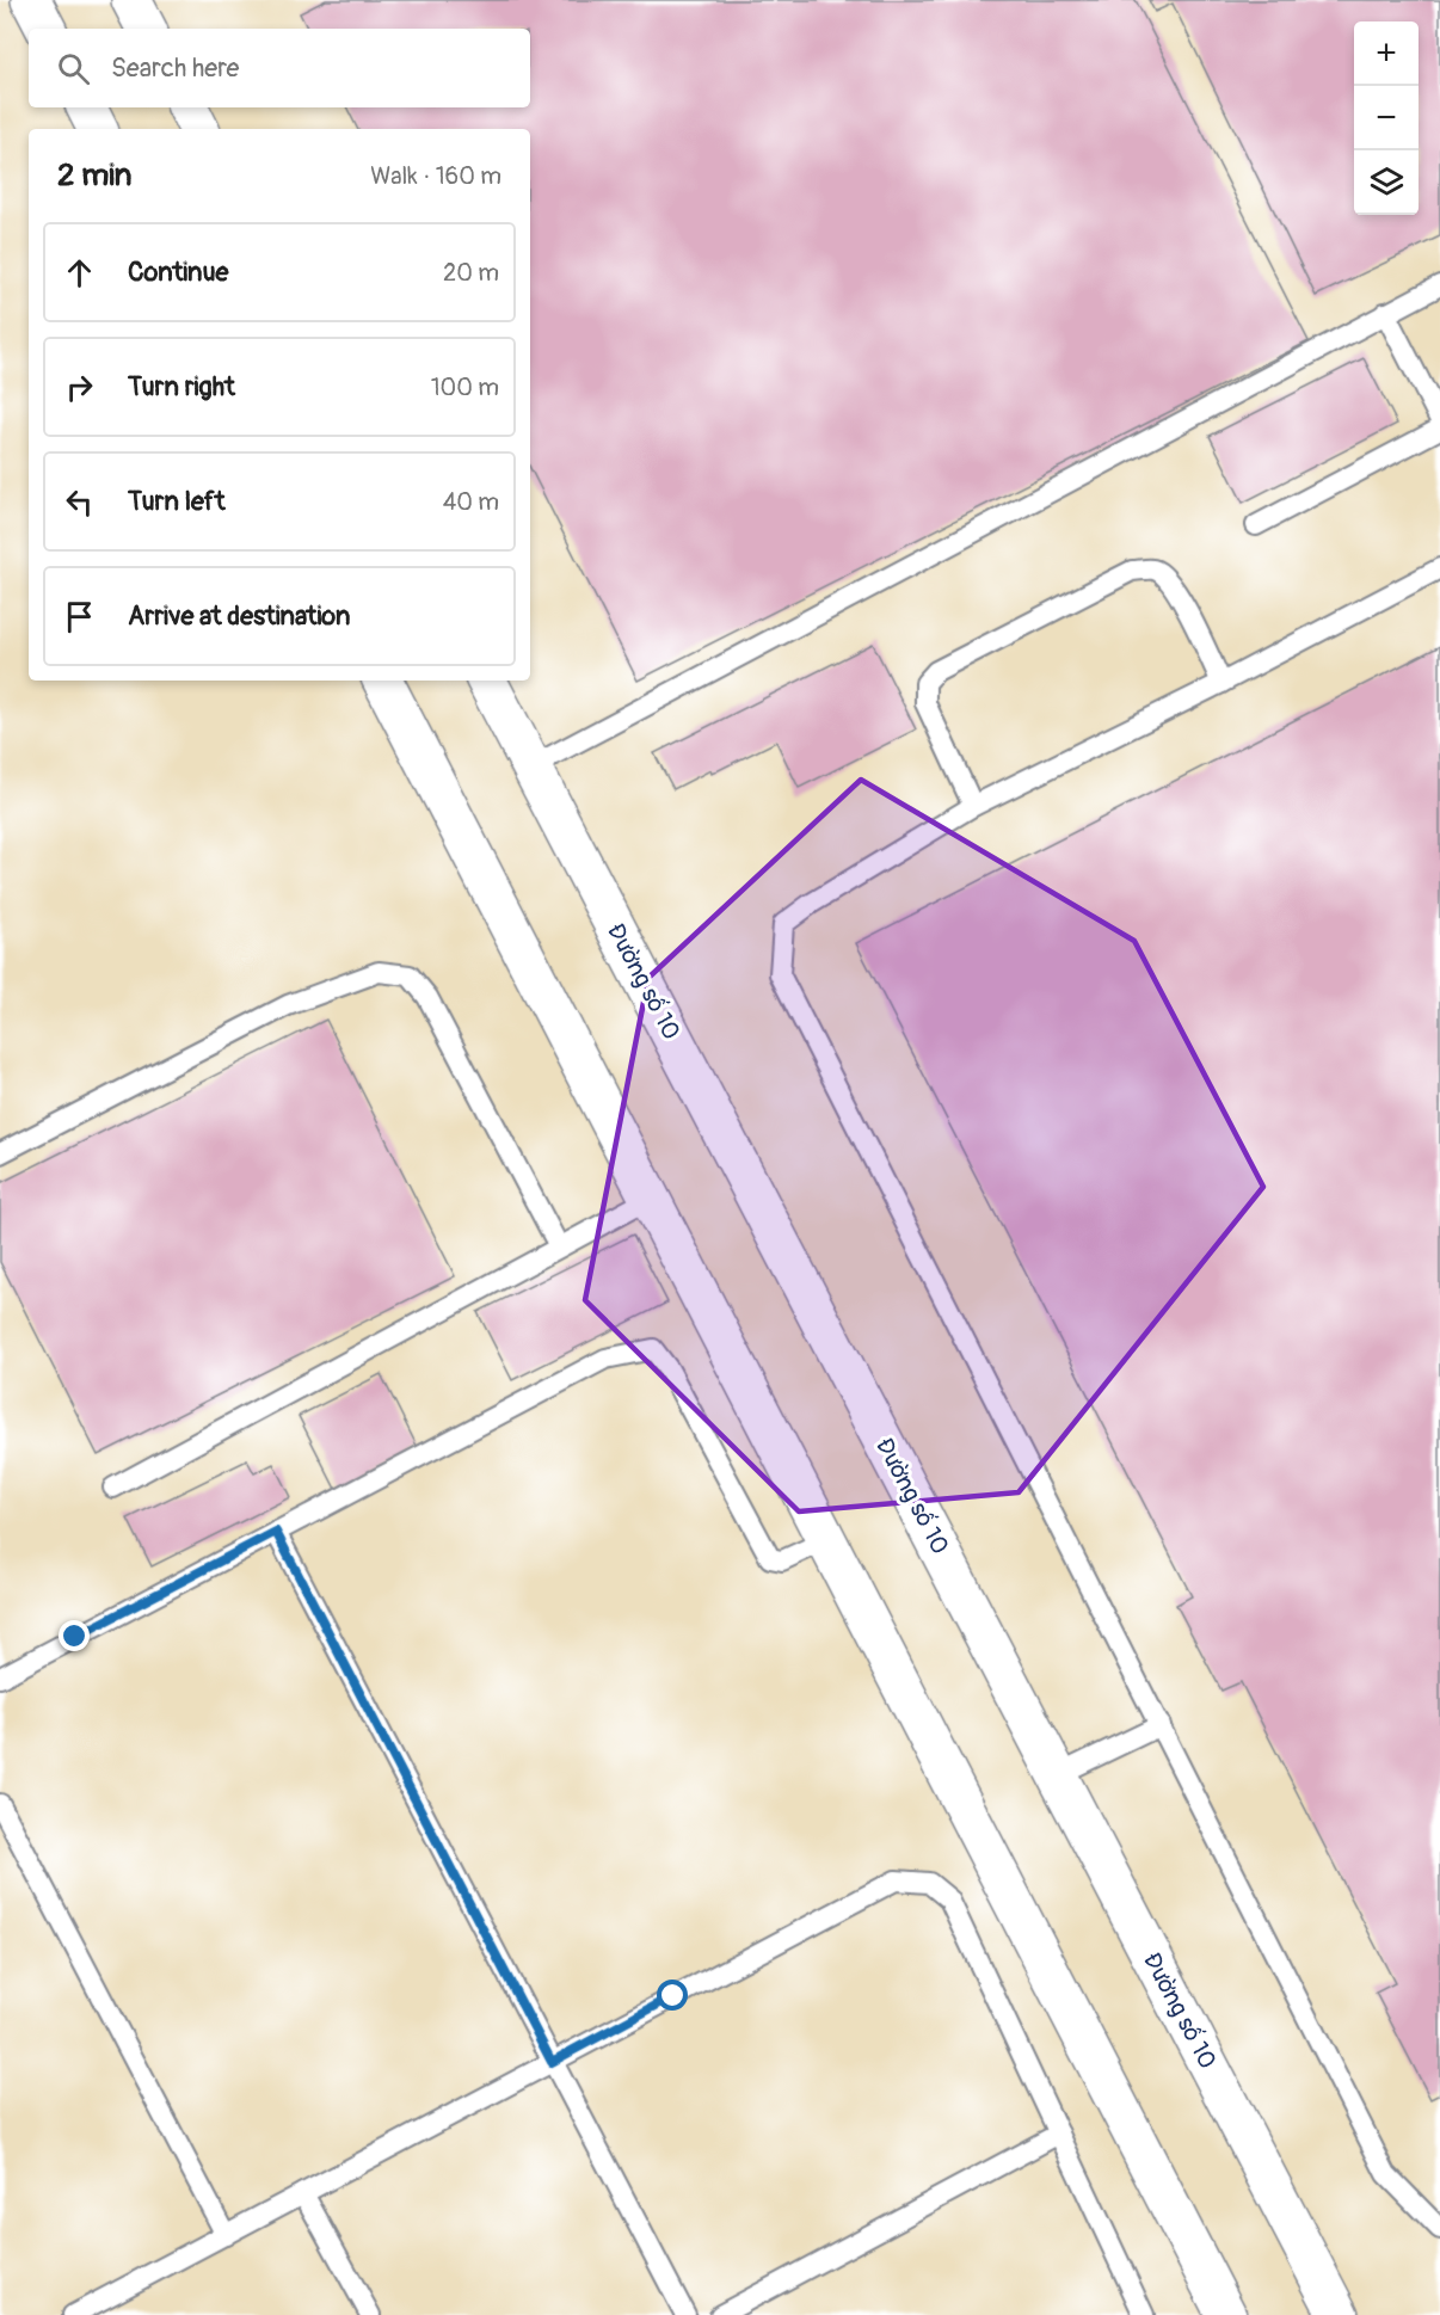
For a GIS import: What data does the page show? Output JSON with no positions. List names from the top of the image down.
{
  "streets": {
    "street": ["Đường số 10"]
  },
  "page": {
    "map_buttons": ["+", "−"],
    "search": "Search here",
    "heading": ["2 min", "Walk · 160 m"],
    "list": [
      ["Continue", "20 m"],
      ["Turn right", "100 m"],
      ["Turn left", "40 m"],
      "Arrive at destination"
    ]
  }
}
